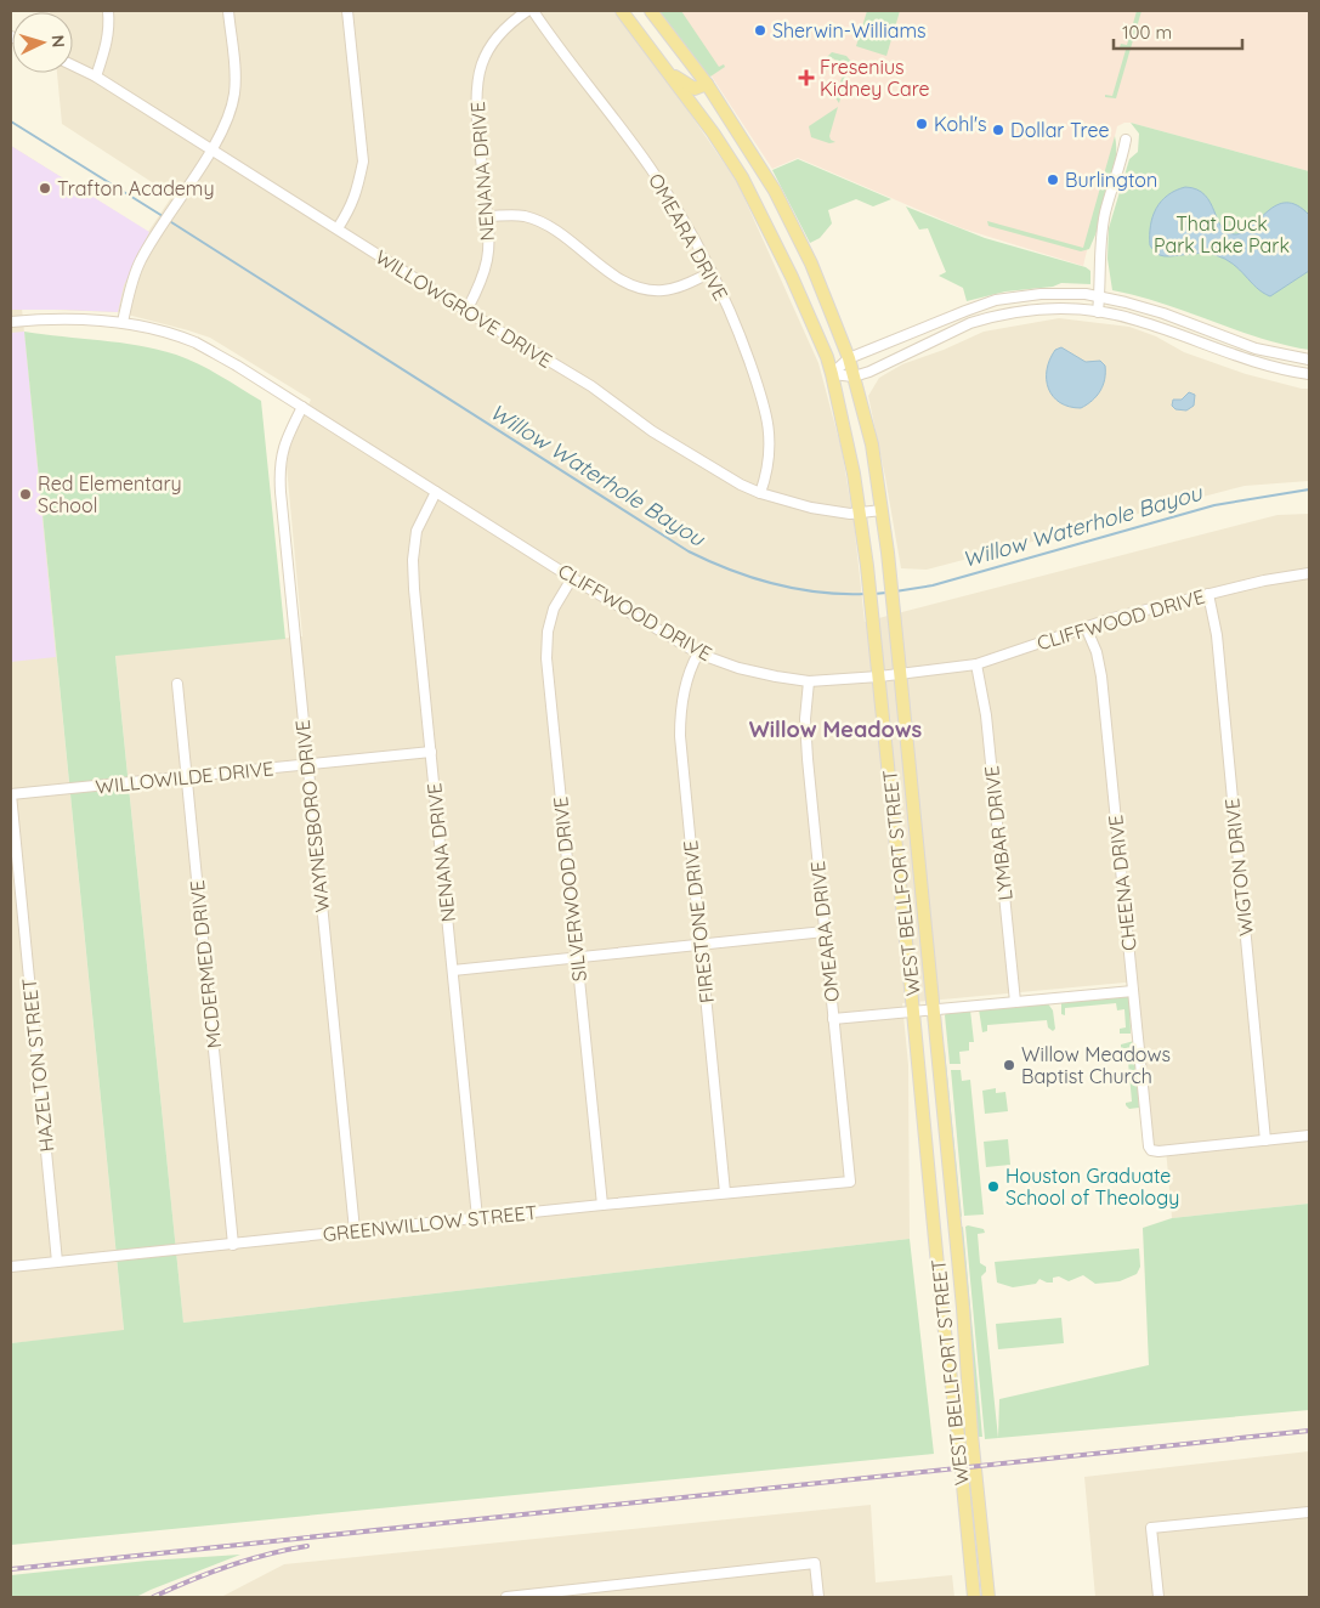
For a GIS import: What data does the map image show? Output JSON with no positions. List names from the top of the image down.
{
  "streets": {
    "main road": ["WEST BELLFORT STREET"],
    "street": [
      "NENANA DRIVE",
      "OMEARA DRIVE",
      "WILLOWGROVE DRIVE",
      "CLIFFWOOD DRIVE",
      "WILLOWILDE DRIVE",
      "WAYNESBORO DRIVE",
      "LYMBAR DRIVE",
      "WIGTON DRIVE",
      "CHEENA DRIVE",
      "SILVERWOOD DRIVE",
      "FIRESTONE DRIVE",
      "MCDERMED DRIVE",
      "HAZELTON STREET",
      "GREENWILLOW STREET"
    ]
  },
  "crossings": [
    ["NENANA DRIVE", "WILLOWGROVE DRIVE"],
    ["NENANA DRIVE", "CLIFFWOOD DRIVE"],
    ["NENANA DRIVE", "WILLOWILDE DRIVE"],
    ["NENANA DRIVE", "GREENWILLOW STREET"],
    ["OMEARA DRIVE", "WILLOWGROVE DRIVE"],
    ["OMEARA DRIVE", "CLIFFWOOD DRIVE"],
    ["OMEARA DRIVE", "GREENWILLOW STREET"],
    ["WILLOWGROVE DRIVE", "WEST BELLFORT STREET"],
    ["CLIFFWOOD DRIVE", "WAYNESBORO DRIVE"],
    ["CLIFFWOOD DRIVE", "LYMBAR DRIVE"],
    ["CLIFFWOOD DRIVE", "WIGTON DRIVE"],
    ["CLIFFWOOD DRIVE", "WEST BELLFORT STREET"],
    ["CLIFFWOOD DRIVE", "CHEENA DRIVE"],
    ["CLIFFWOOD DRIVE", "SILVERWOOD DRIVE"],
    ["CLIFFWOOD DRIVE", "FIRESTONE DRIVE"],
    ["WILLOWILDE DRIVE", "WAYNESBORO DRIVE"],
    ["WILLOWILDE DRIVE", "MCDERMED DRIVE"],
    ["WILLOWILDE DRIVE", "HAZELTON STREET"],
    ["WAYNESBORO DRIVE", "GREENWILLOW STREET"],
    ["WIGTON DRIVE", "CHEENA DRIVE"],
    ["SILVERWOOD DRIVE", "GREENWILLOW STREET"],
    ["FIRESTONE DRIVE", "GREENWILLOW STREET"],
    ["MCDERMED DRIVE", "GREENWILLOW STREET"],
    ["HAZELTON STREET", "GREENWILLOW STREET"]
  ],
  "districts": ["Willow Meadows"],
  "water": ["Willow Waterhole Bayou"],
  "parks": ["That Duck Park Lake Park"],
  "places": {
    "other": [
      "Sherwin-Williams",
      "Kohl's",
      "Dollar Tree",
      "Burlington",
      "Trafton Academy",
      "Red Elementary School",
      "Willow Meadows Baptist Church",
      "Houston Graduate School of Theology"
    ],
    "health": ["Fresenius Kidney Care"]
  },
  "scale_bar": "100 m",
  "north": "right"
}
